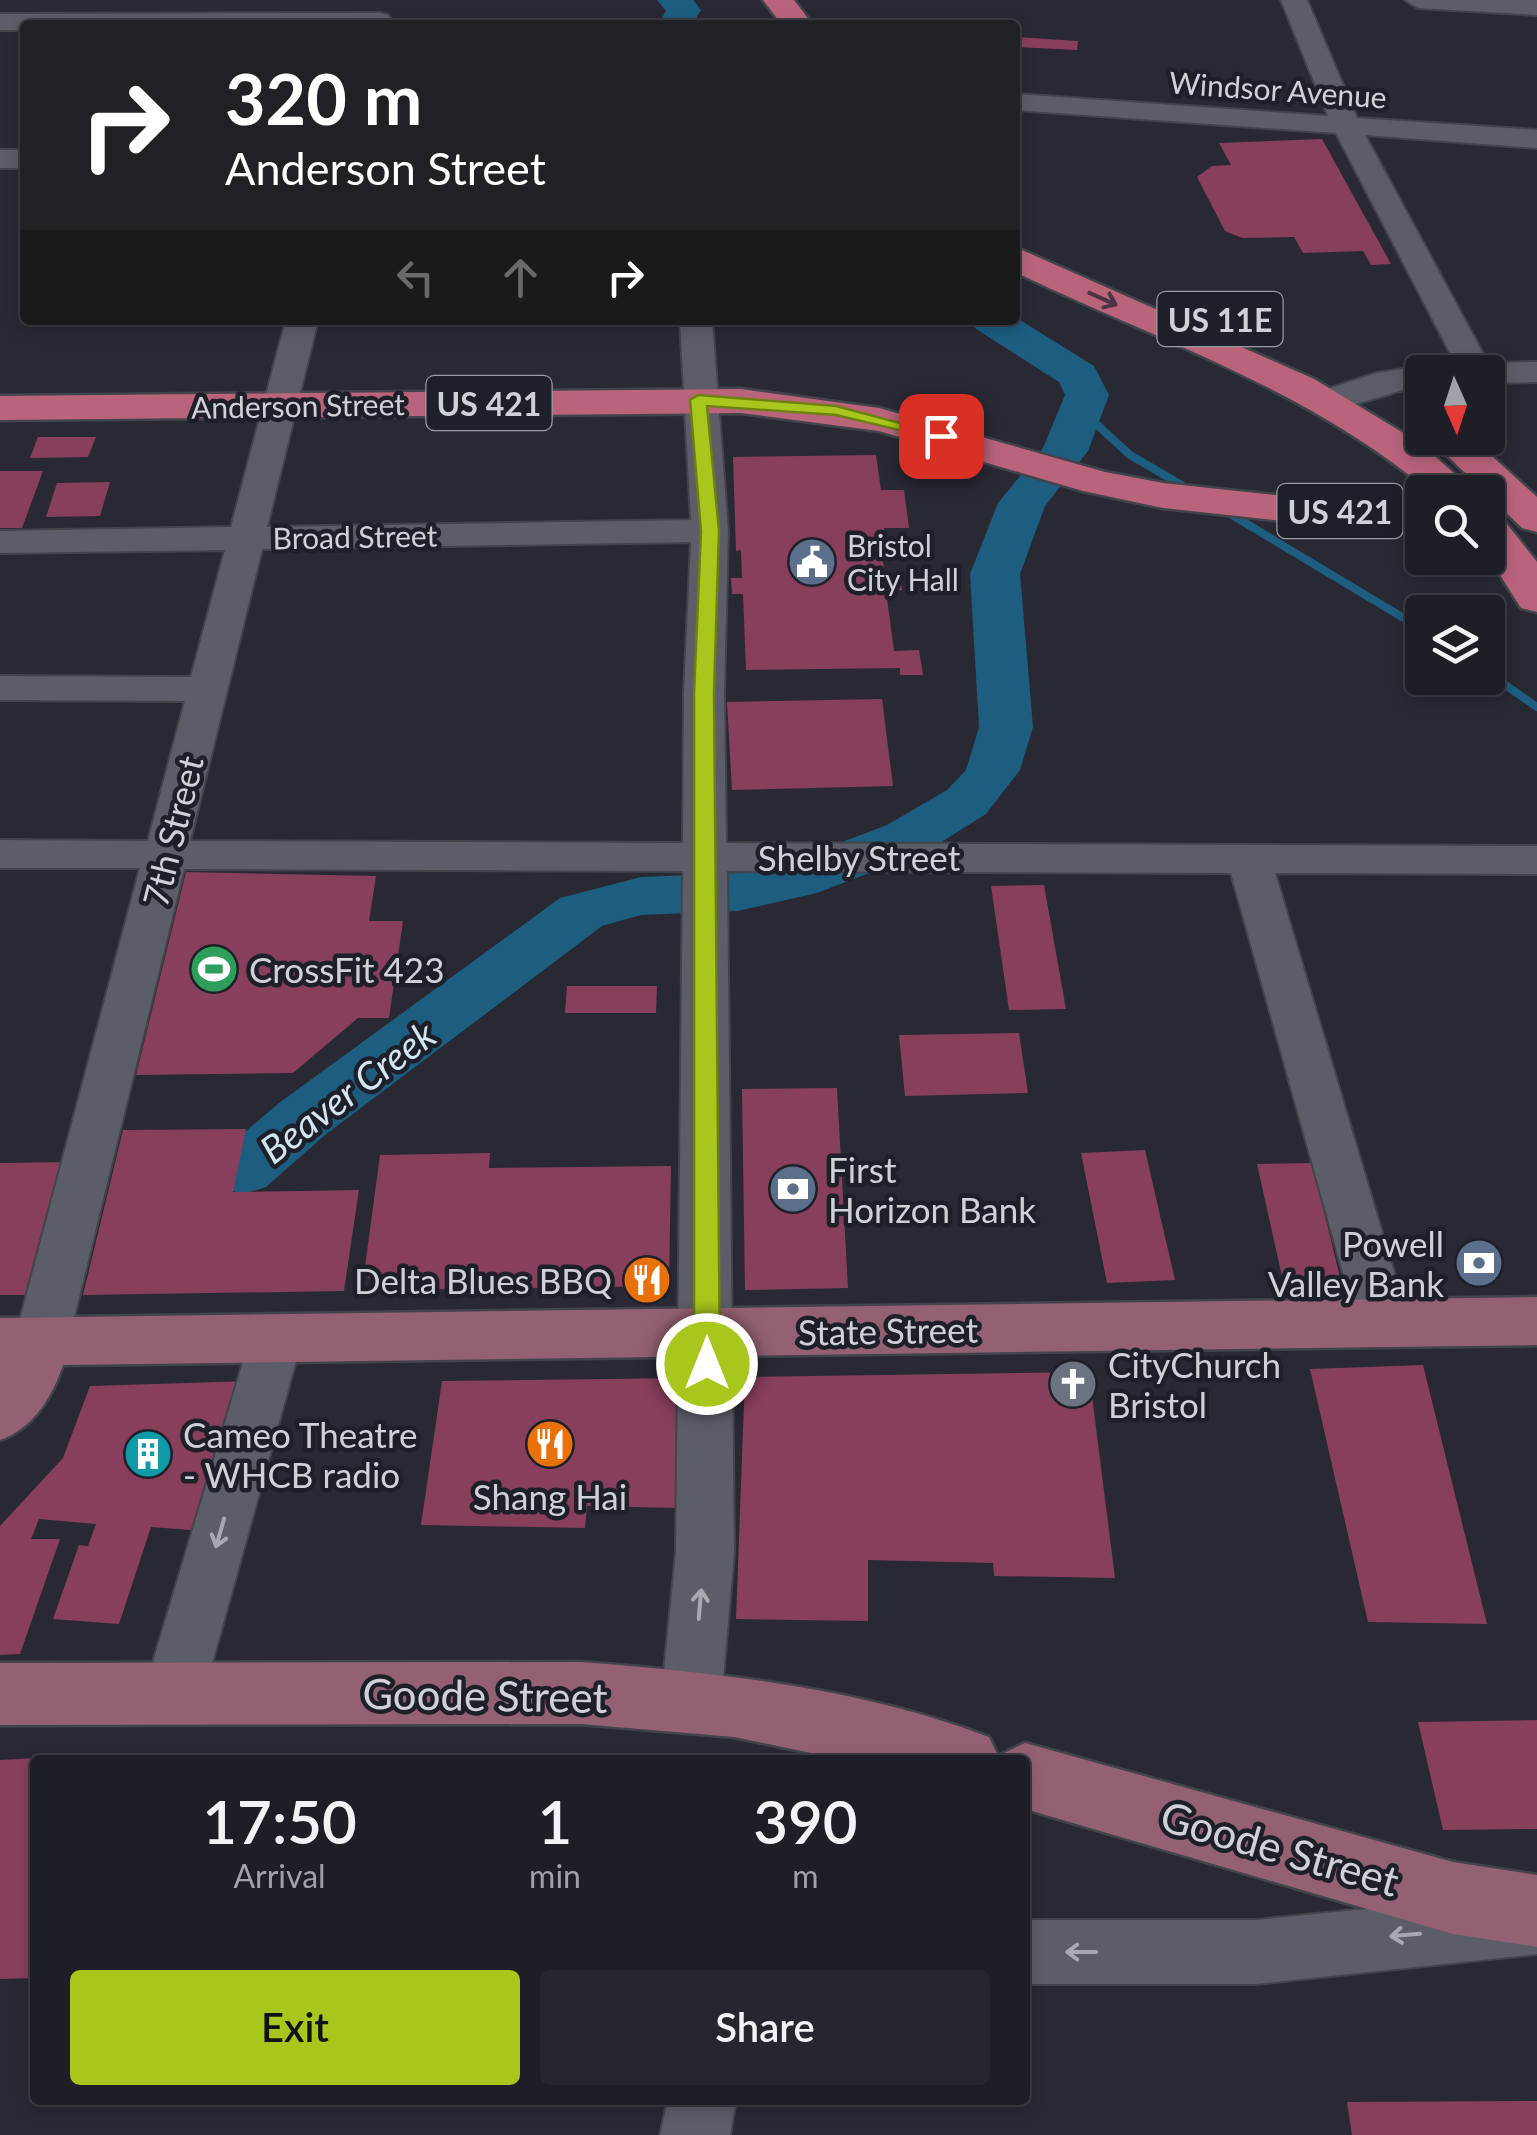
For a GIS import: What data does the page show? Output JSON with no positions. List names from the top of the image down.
{
  "streets": {
    "highway": ["US 11E", "US 421", "Anderson Street"],
    "main road": ["State Street", "Goode Street"],
    "street": [
      "Windsor Avenue",
      "Broad Street",
      "7th Street",
      "Shelby Street"
    ]
  },
  "crossings": [
    ["Anderson Street", "7th Street"],
    ["Broad Street", "7th Street"],
    ["7th Street", "Shelby Street"],
    ["7th Street", "State Street"]
  ],
  "water": ["Beaver Creek"],
  "places": {
    "public building": ["Bristol City Hall"],
    "sports": ["CrossFit 423"],
    "bank": ["First Horizon Bank", "Powell Valley Bank"],
    "restaurant": ["Delta Blues BBQ", "Shang Hai"],
    "church": ["CityChurch Bristol"],
    "building": ["Cameo Theatre - WHCB radio"]
  },
  "north": "bottom",
  "page": {
    "turn": ["320 m", "Anderson Street"],
    "eta": [
      "17:50",
      "Arrival",
      "1",
      "min",
      "390",
      "m"
    ],
    "buttons": ["Exit", "Share"]
  }
}
